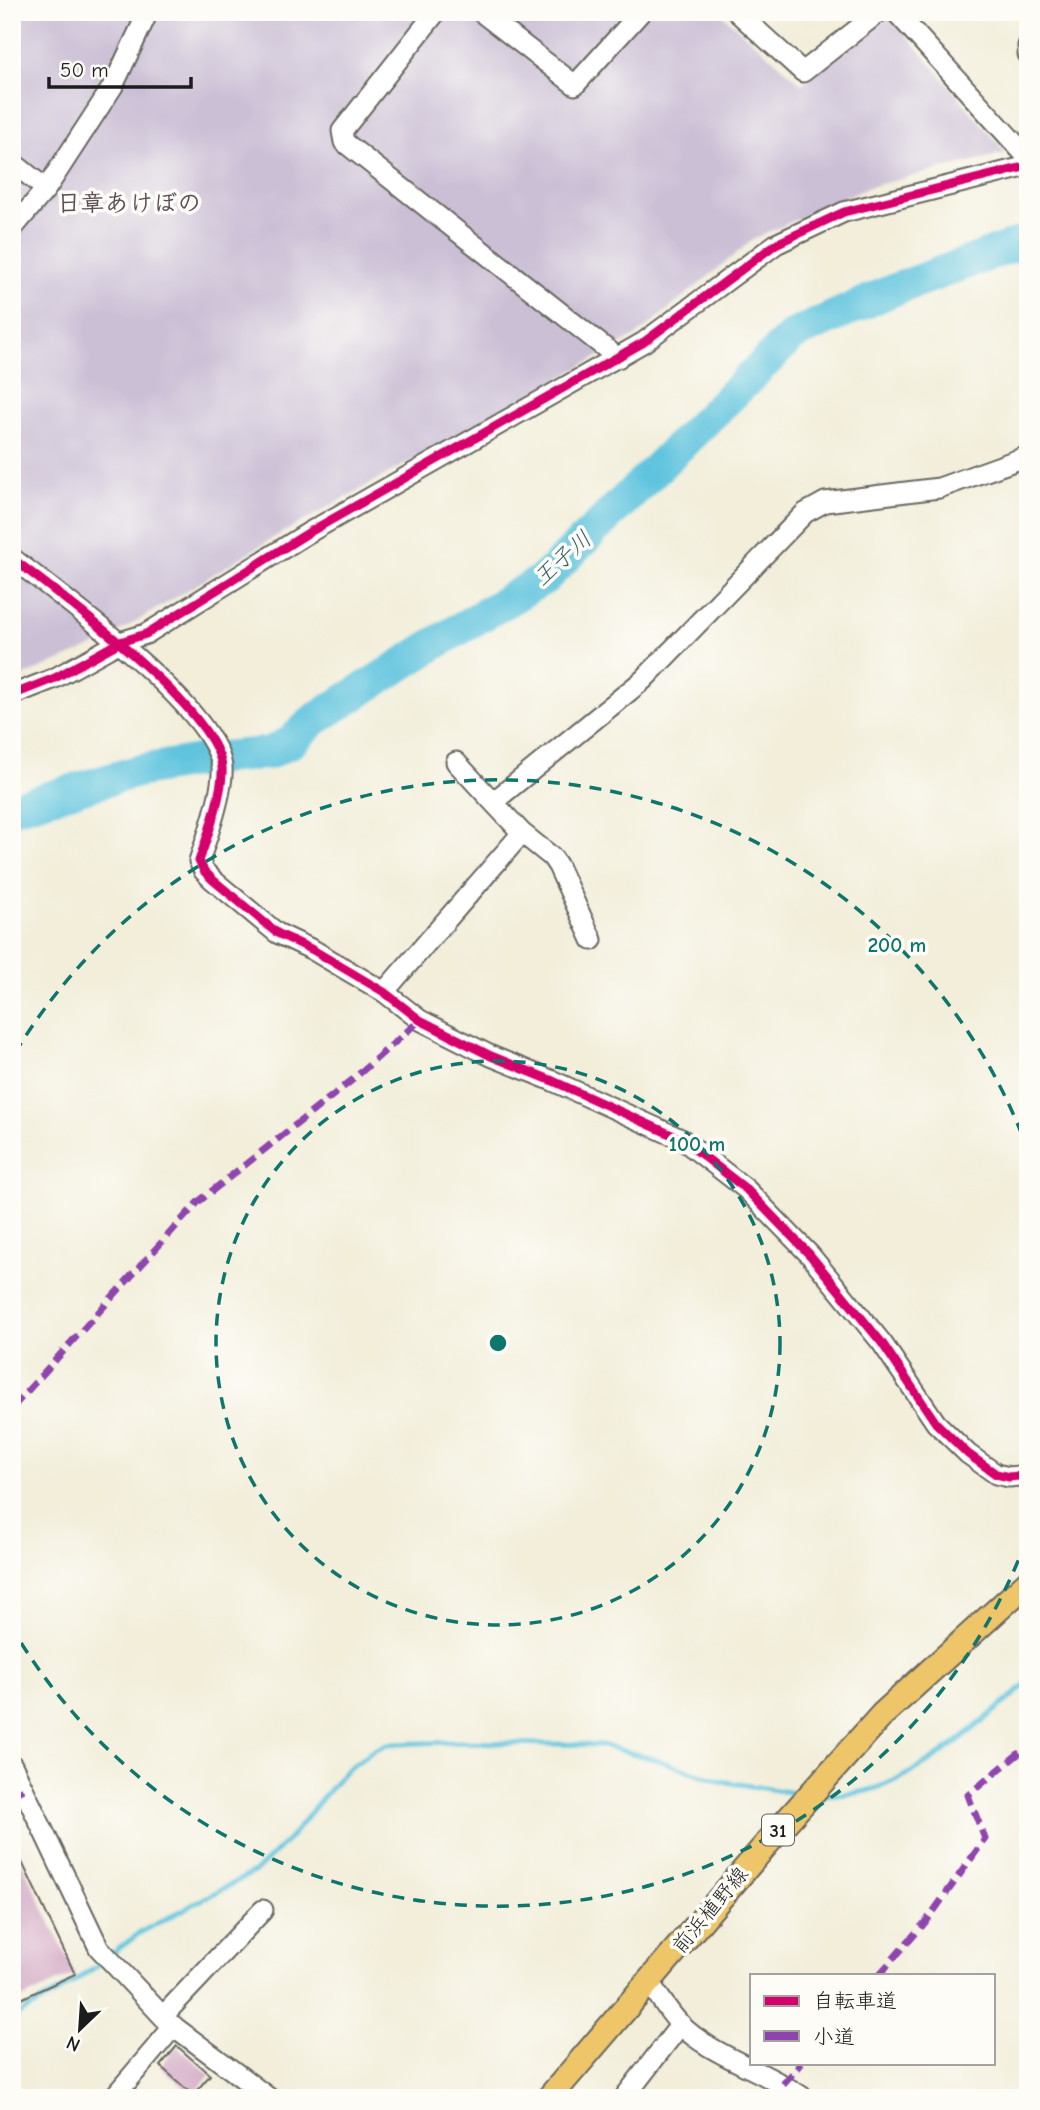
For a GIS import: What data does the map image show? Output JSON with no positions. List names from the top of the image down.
{
  "streets": {
    "main road": ["31", "前浜植野線"]
  },
  "districts": ["日章あけぼの"],
  "water": ["王子川"],
  "legend": ["自転車道", "小道"],
  "scale_bar": "50 m",
  "north": "bottom left",
  "rings": ["200 m", "100 m"]
}
